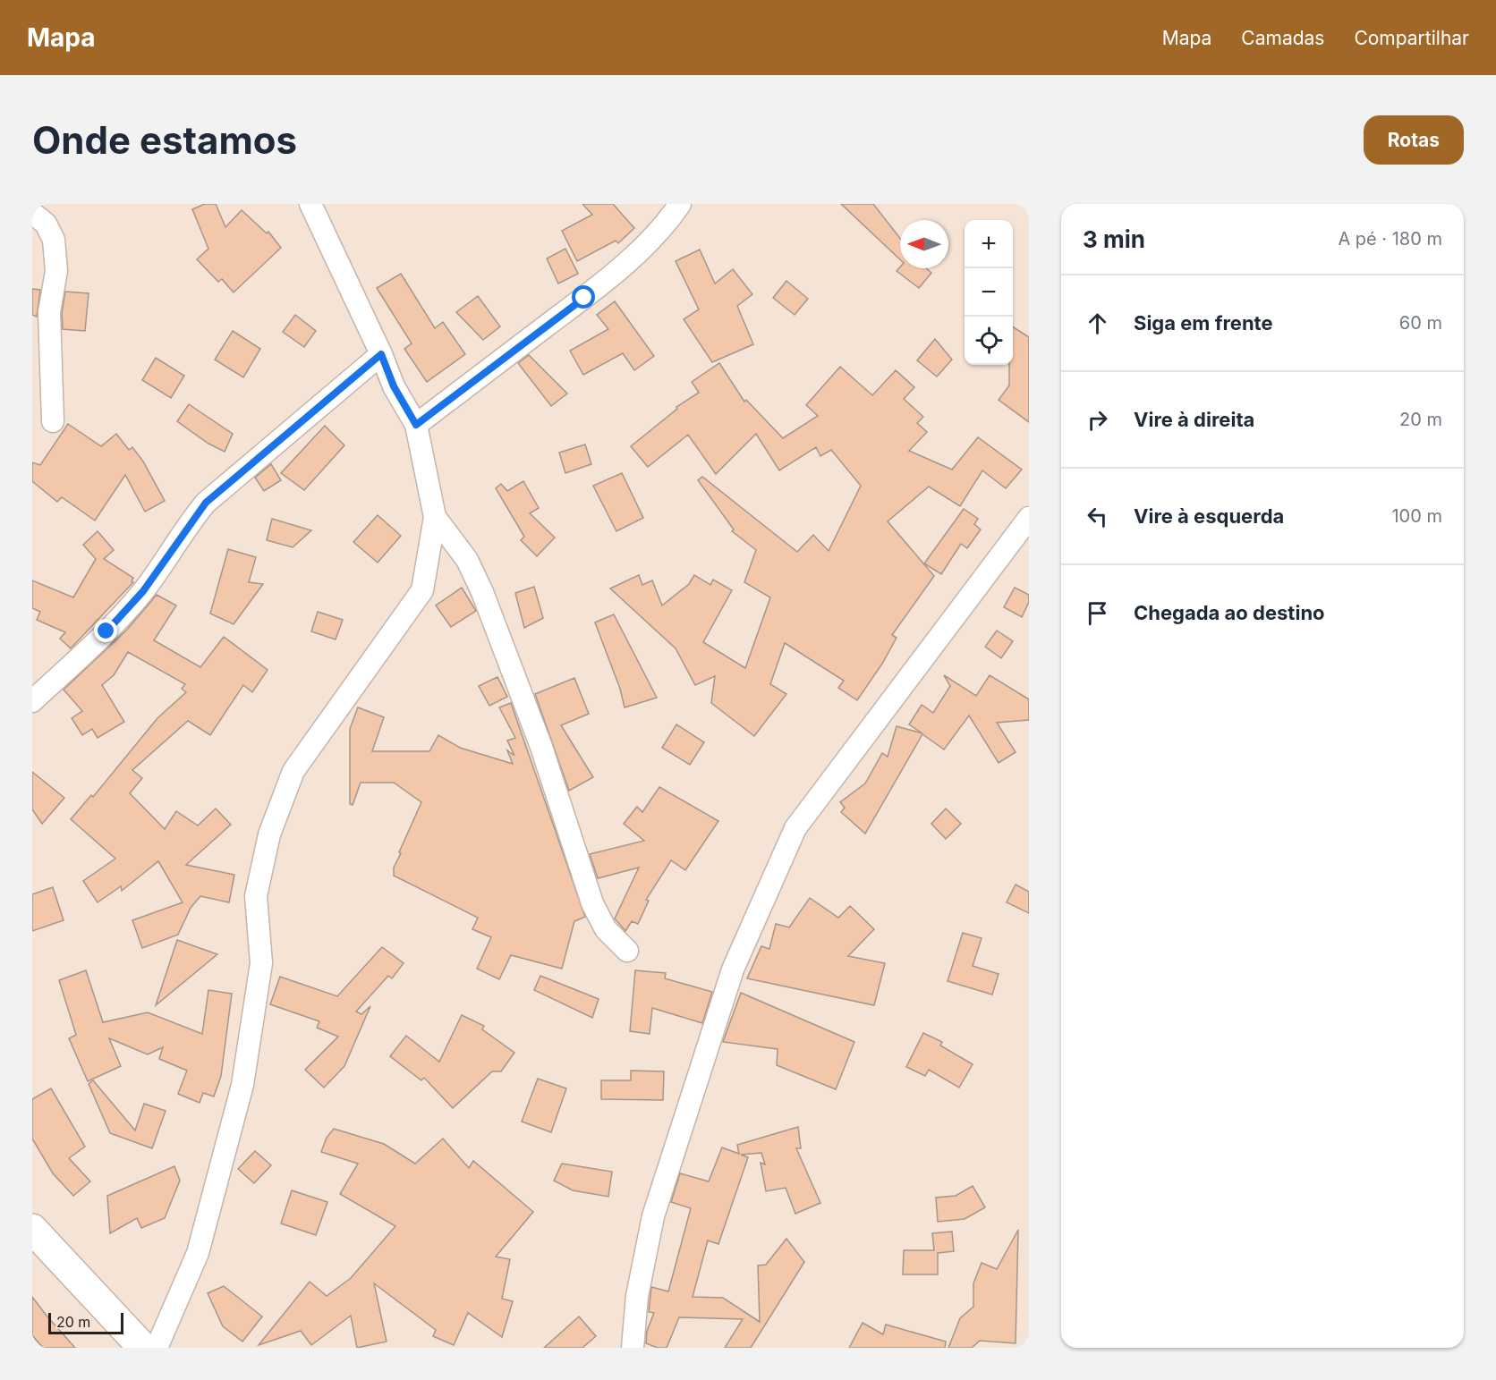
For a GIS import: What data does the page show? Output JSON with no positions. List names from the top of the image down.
{
  "scale_bar": "20 m",
  "north": "left",
  "page": {
    "header": "Mapa",
    "nav": ["Mapa", "Camadas", "Compartilhar"],
    "buttons": "Rotas",
    "title": "Onde estamos",
    "heading": ["3 min", "A pé · 180 m"],
    "map_buttons": ["+", "−"],
    "list": [
      ["Siga em frente", "60 m"],
      ["Vire à direita", "20 m"],
      ["Vire à esquerda", "100 m"],
      "Chegada ao destino"
    ],
    "scale": "20 m"
  }
}
